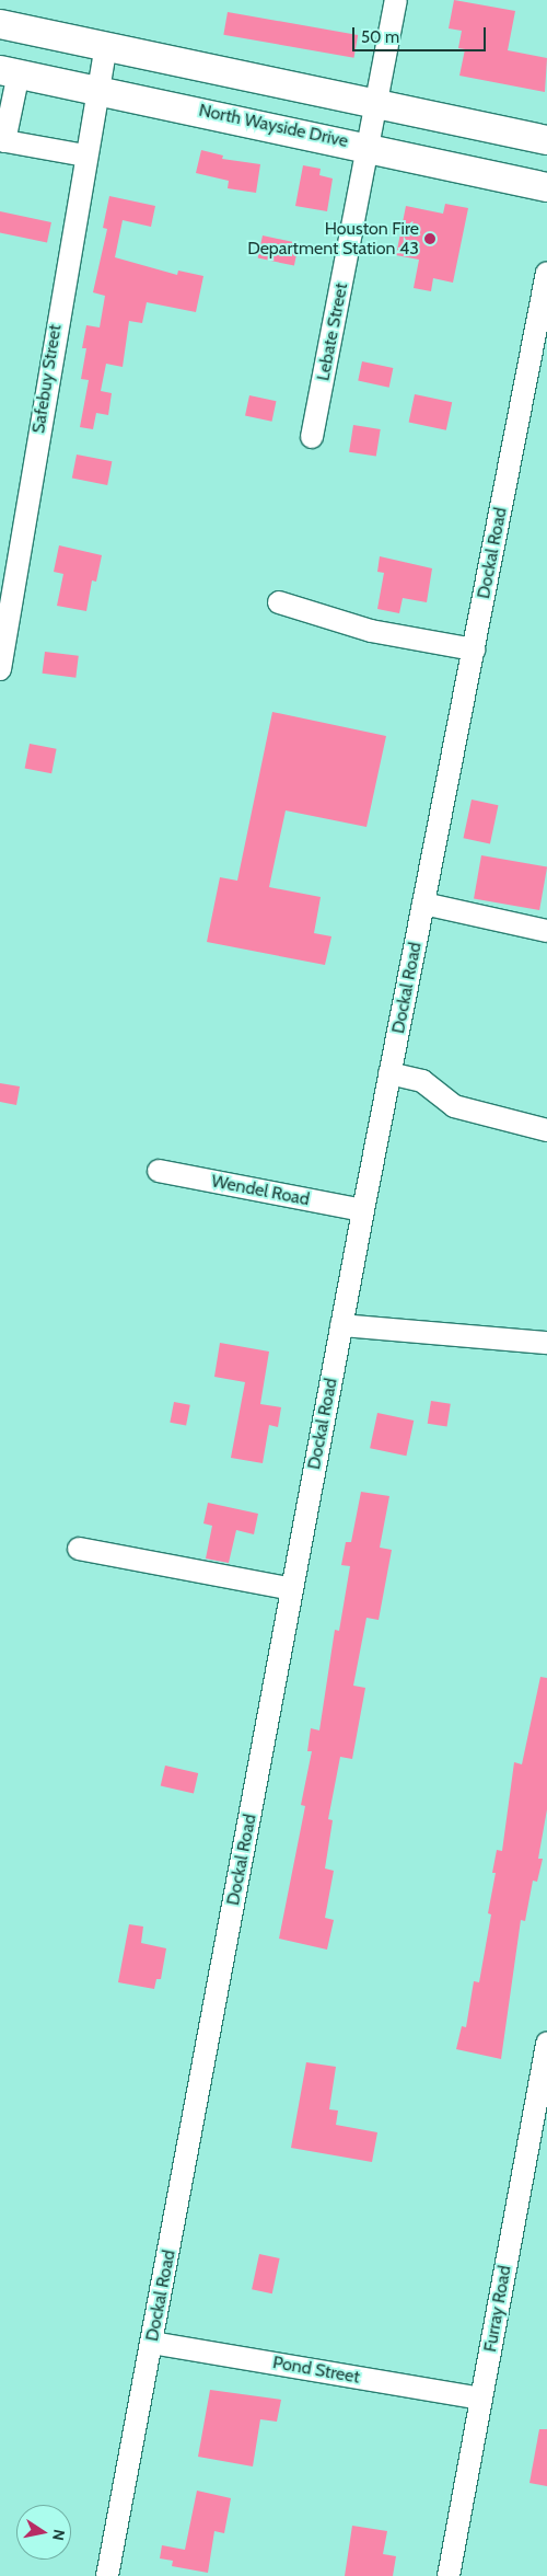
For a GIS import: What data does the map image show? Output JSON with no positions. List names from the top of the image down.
{
  "streets": {
    "main road": ["North Wayside Drive"],
    "street": [
      "Lebate Street",
      "Safebuy Street",
      "Dockal Road",
      "Wendel Road",
      "Furray Road",
      "Pond Street"
    ]
  },
  "crossings": [
    ["North Wayside Drive", "Lebate Street"],
    ["North Wayside Drive", "Safebuy Street"],
    ["Dockal Road", "Wendel Road"],
    ["Dockal Road", "Pond Street"],
    ["Furray Road", "Pond Street"]
  ],
  "places": ["Houston Fire Department Station 43"],
  "scale_bar": "50 m",
  "north": "right"
}
